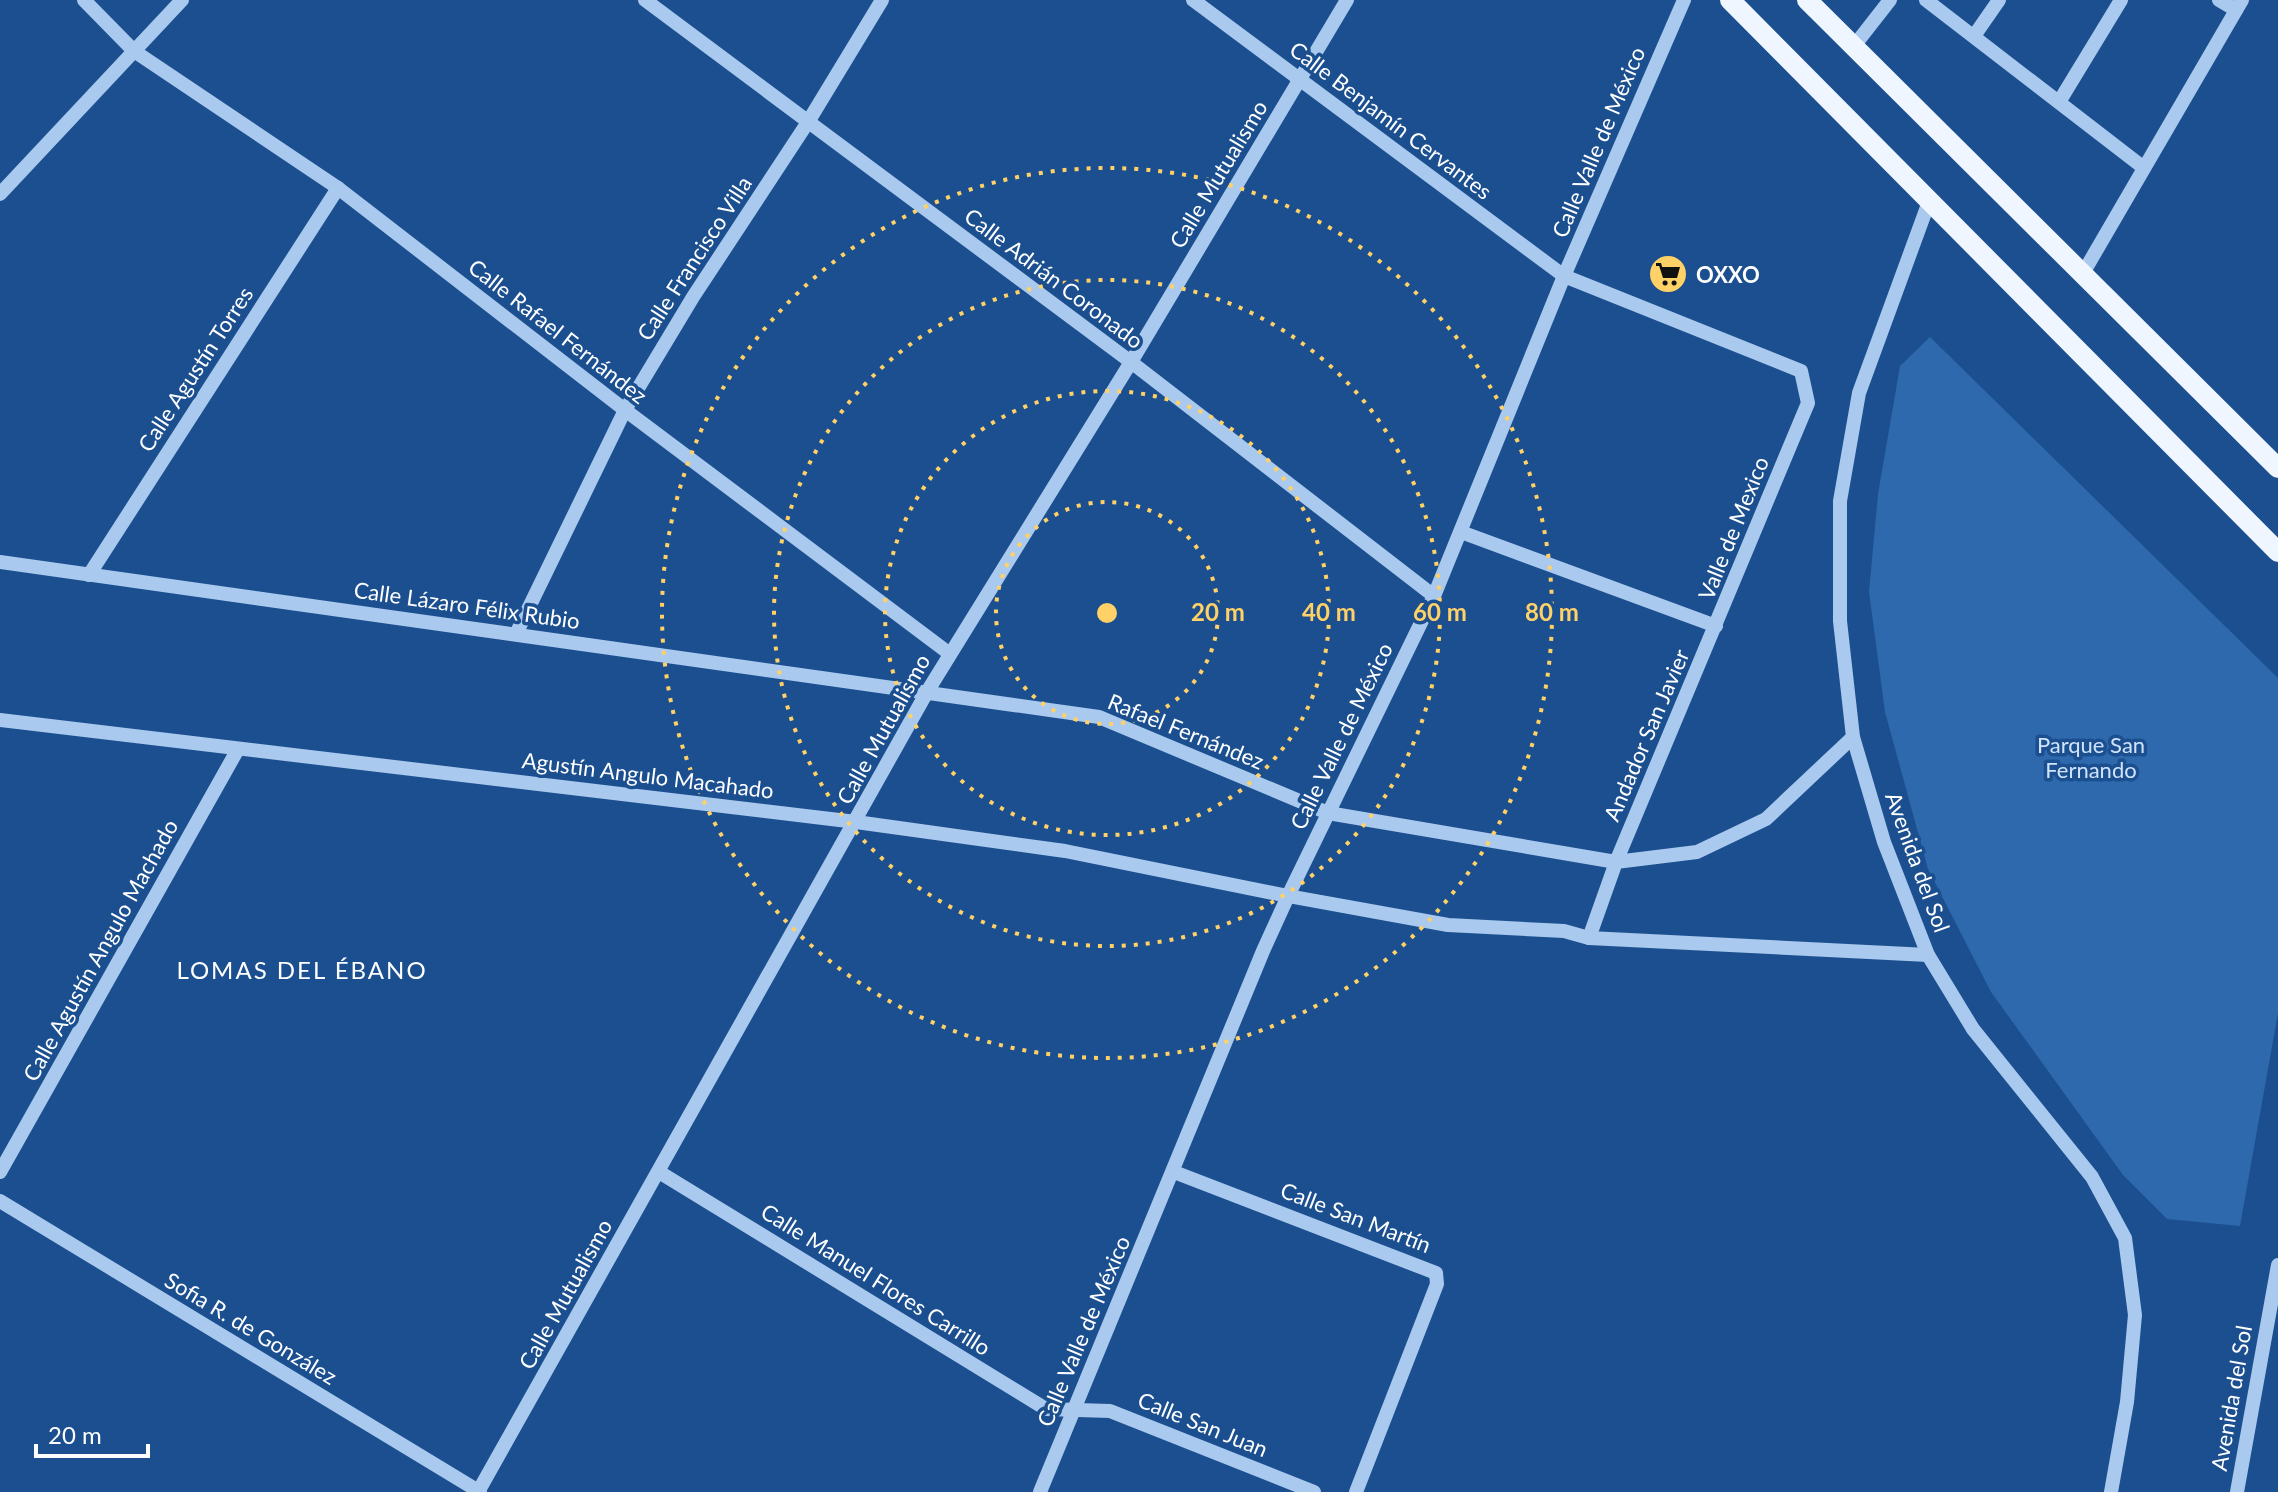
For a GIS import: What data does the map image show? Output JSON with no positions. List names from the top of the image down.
{
  "streets": {
    "street": [
      "Calle Benjamín Cervantes",
      "Calle Valle de México",
      "Calle Mutualismo",
      "Calle Francisco Villa",
      "Calle Adrián Coronado",
      "Calle Rafael Fernández",
      "Calle Agustín Torres",
      "Valle de Mexico",
      "Calle Lázaro Félix Rubio",
      "Rafael Fernández",
      "Andador San Javier",
      "Agustín Angulo Macahado",
      "Avenida del Sol",
      "Calle Agustín Angulo Machado",
      "Calle San Martín",
      "Calle Manuel Flores Carrillo",
      "Sofia R. de González",
      "Calle San Juan"
    ]
  },
  "crossings": [
    ["Calle Benjamín Cervantes", "Calle Valle de México"],
    ["Calle Benjamín Cervantes", "Calle Mutualismo"],
    ["Calle Benjamín Cervantes", "Valle de Mexico"],
    ["Calle Valle de México", "Calle Adrián Coronado"],
    ["Calle Valle de México", "Valle de Mexico"],
    ["Calle Valle de México", "Rafael Fernández"],
    ["Calle Valle de México", "Agustín Angulo Macahado"],
    ["Calle Valle de México", "Calle San Martín"],
    ["Calle Valle de México", "Calle Manuel Flores Carrillo"],
    ["Calle Valle de México", "Calle San Juan"],
    ["Calle Mutualismo", "Calle Adrián Coronado"],
    ["Calle Mutualismo", "Calle Rafael Fernández"],
    ["Calle Mutualismo", "Calle Lázaro Félix Rubio"],
    ["Calle Mutualismo", "Rafael Fernández"],
    ["Calle Mutualismo", "Agustín Angulo Macahado"],
    ["Calle Mutualismo", "Calle Manuel Flores Carrillo"],
    ["Calle Mutualismo", "Sofia R. de González"],
    ["Calle Francisco Villa", "Calle Adrián Coronado"],
    ["Calle Francisco Villa", "Calle Rafael Fernández"],
    ["Calle Francisco Villa", "Calle Lázaro Félix Rubio"],
    ["Calle Rafael Fernández", "Calle Agustín Torres"],
    ["Calle Agustín Torres", "Calle Lázaro Félix Rubio"],
    ["Valle de Mexico", "Andador San Javier"],
    ["Calle Lázaro Félix Rubio", "Rafael Fernández"],
    ["Rafael Fernández", "Andador San Javier"],
    ["Rafael Fernández", "Avenida del Sol"],
    ["Andador San Javier", "Agustín Angulo Macahado"],
    ["Agustín Angulo Macahado", "Avenida del Sol"],
    ["Agustín Angulo Macahado", "Calle Agustín Angulo Machado"],
    ["Calle Manuel Flores Carrillo", "Calle San Juan"]
  ],
  "districts": ["LOMAS DEL ÉBANO"],
  "parks": ["Parque San Fernando"],
  "places": {
    "supermarket": ["OXXO"]
  },
  "scale_bar": "20 m",
  "rings": [
    "20 m",
    "40 m",
    "60 m",
    "80 m"
  ]
}
